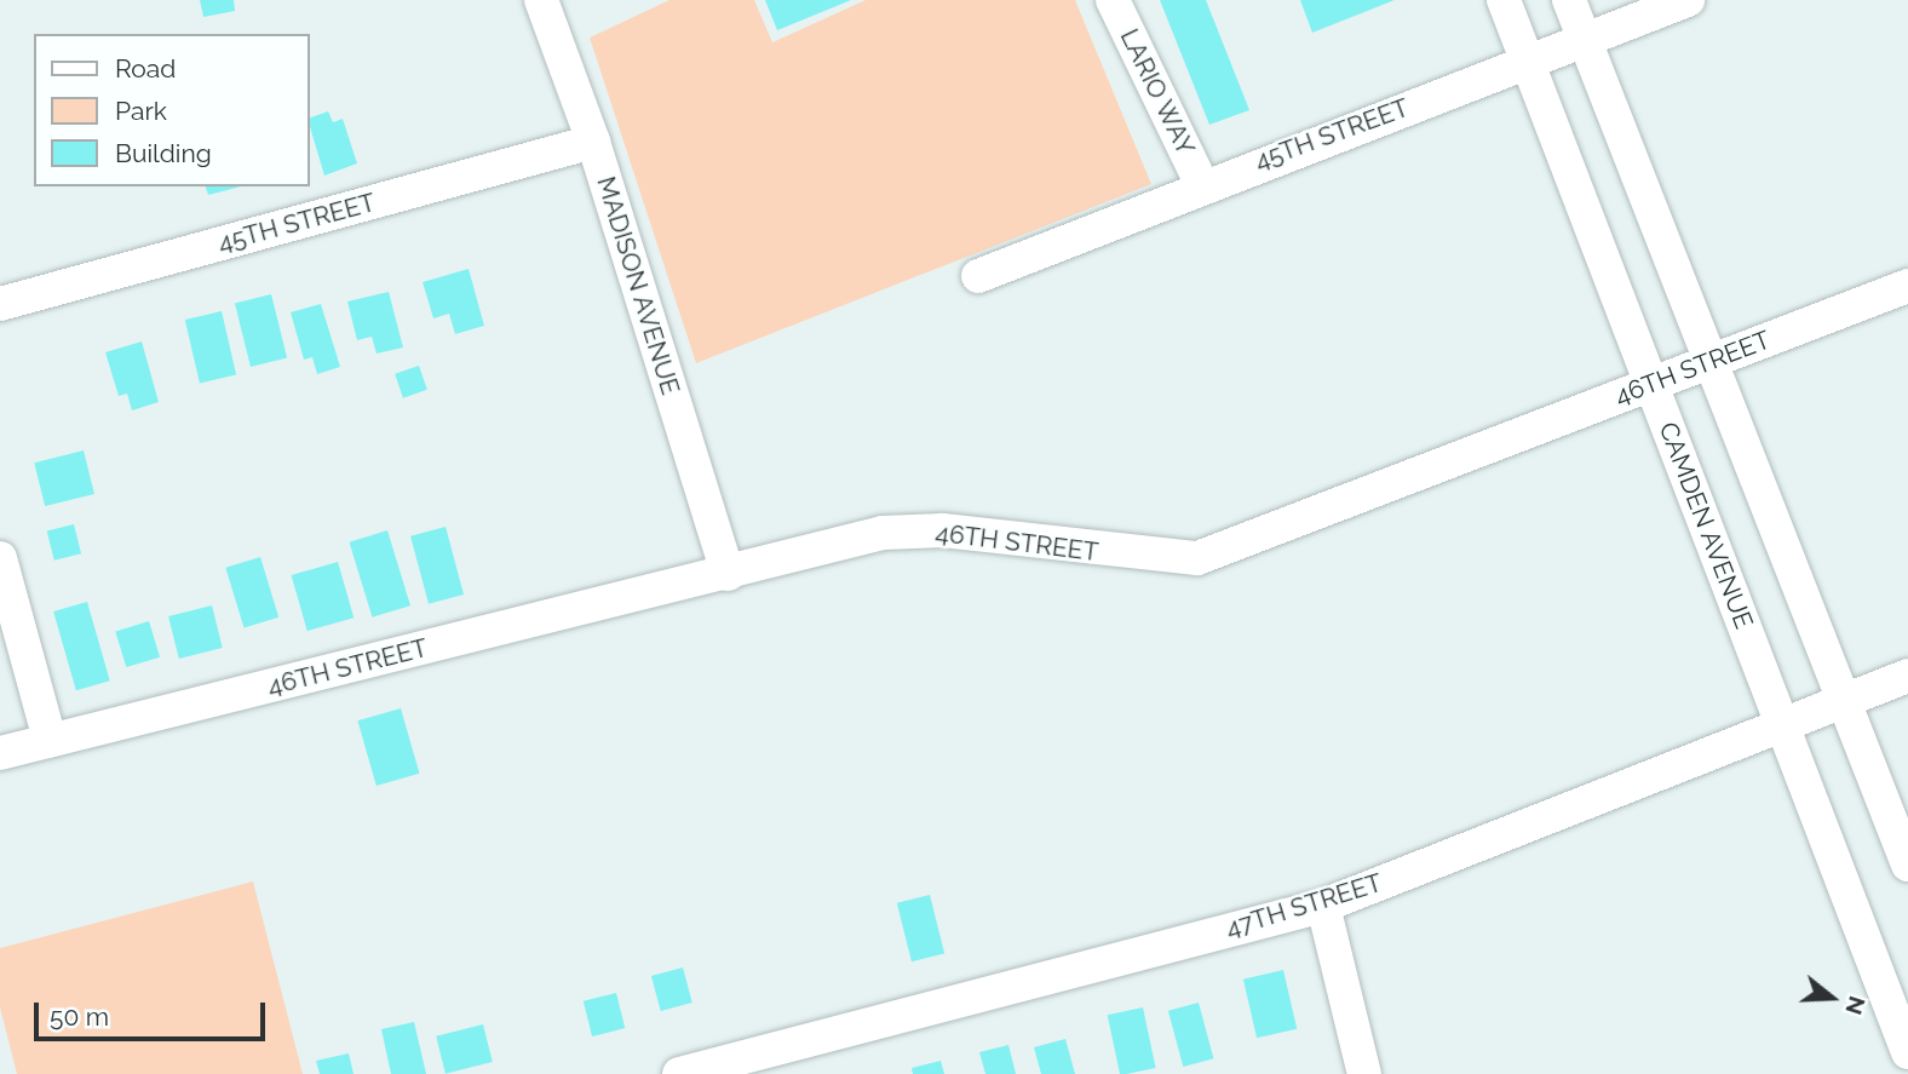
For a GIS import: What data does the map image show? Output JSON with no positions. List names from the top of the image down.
{
  "streets": {
    "street": [
      "LARIO WAY",
      "45TH STREET",
      "MADISON AVENUE",
      "46TH STREET",
      "CAMDEN AVENUE",
      "47TH STREET"
    ]
  },
  "crossings": [
    ["LARIO WAY", "45TH STREET"],
    ["45TH STREET", "MADISON AVENUE"],
    ["45TH STREET", "CAMDEN AVENUE"],
    ["MADISON AVENUE", "46TH STREET"],
    ["46TH STREET", "CAMDEN AVENUE"],
    ["CAMDEN AVENUE", "47TH STREET"]
  ],
  "legend": ["Road", "Park", "Building"],
  "scale_bar": "50 m",
  "north": "right"
}
